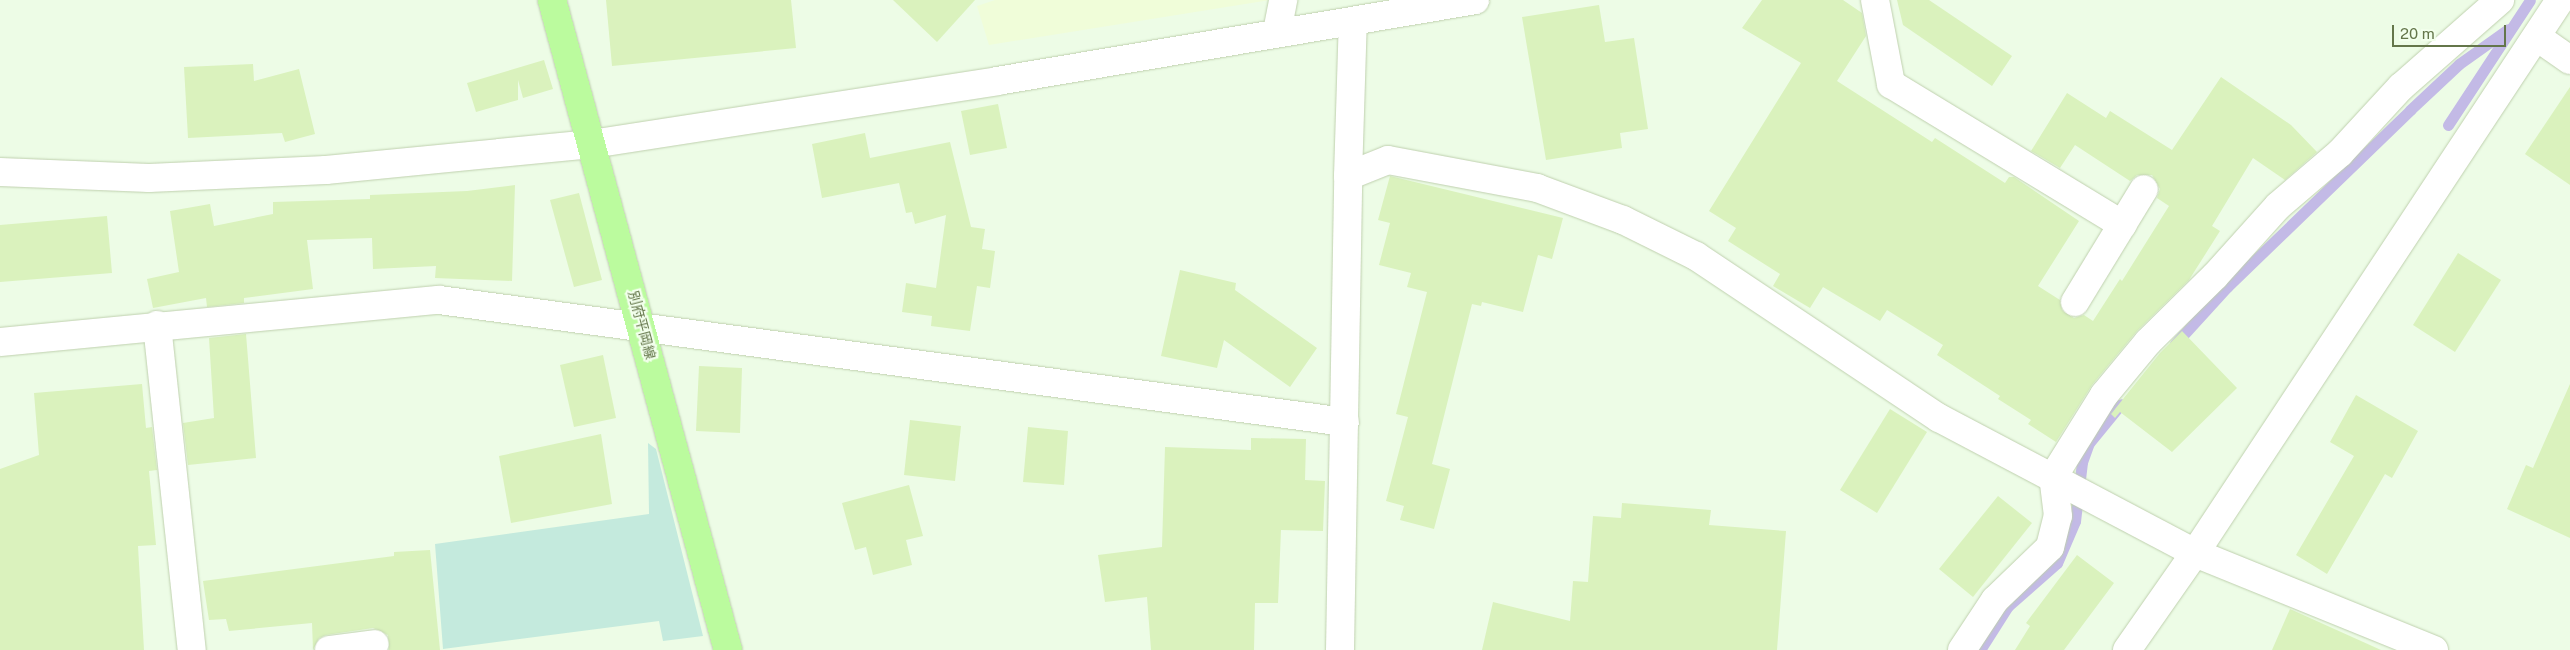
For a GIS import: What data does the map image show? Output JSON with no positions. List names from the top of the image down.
{
  "streets": {
    "main road": ["別府平岡線"]
  },
  "scale_bar": "20 m"
}
